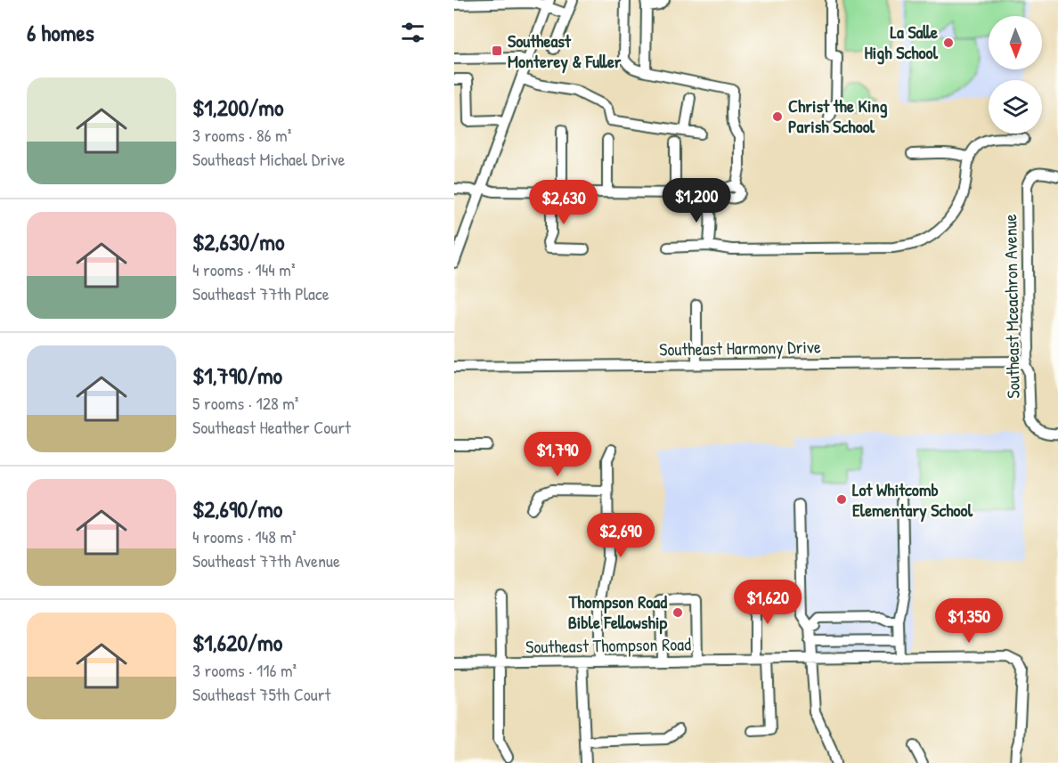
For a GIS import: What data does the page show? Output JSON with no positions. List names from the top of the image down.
{
  "streets": {
    "street": ["Southeast Mceachron Avenue", "Southeast Harmony Drive", "Southeast Thompson Road"]
  },
  "crossings": [
    ["Southeast Mceachron Avenue", "Southeast Harmony Drive"]
  ],
  "places": {
    "other": [
      "La Salle High School",
      "Christ the King Parish School",
      "Lot Whitcomb Elementary School",
      "Thompson Road Bible Fellowship"
    ],
    "transit": ["Southeast Monterey & Fuller"]
  },
  "north": "bottom",
  "page": {
    "heading": "6 homes",
    "list": [
      {
        "name": "$1,200/mo",
        "note": "3 rooms · 86 m² · Southeast Michael Drive"
      },
      {
        "name": "$2,630/mo",
        "note": "4 rooms · 144 m² · Southeast 77th Place"
      },
      {
        "name": "$1,790/mo",
        "note": "5 rooms · 128 m² · Southeast Heather Court"
      },
      {
        "name": "$2,690/mo",
        "note": "4 rooms · 148 m² · Southeast 77th Avenue"
      },
      {
        "name": "$1,620/mo",
        "note": "3 rooms · 116 m² · Southeast 75th Court"
      }
    ],
    "price": [
      "$1,200",
      "$2,630",
      "$1,790",
      "$2,690",
      "$1,620",
      "$1,350"
    ]
  }
}
